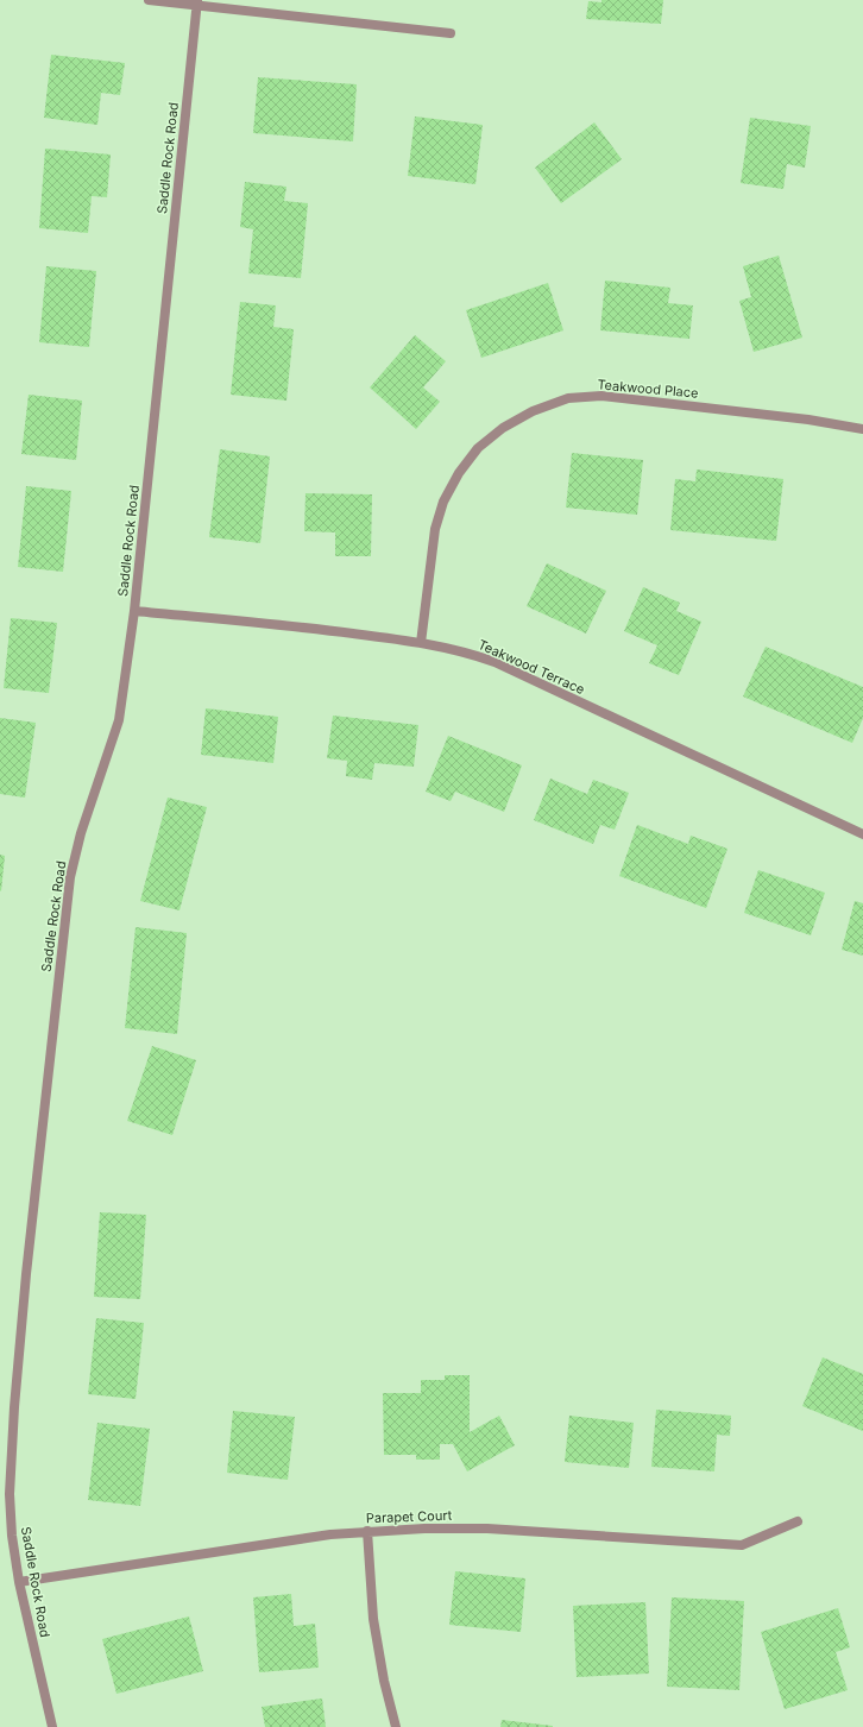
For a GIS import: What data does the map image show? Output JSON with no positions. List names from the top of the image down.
{
  "streets": {
    "street": [
      "Saddle Rock Road",
      "Teakwood Place",
      "Teakwood Terrace",
      "Parapet Court"
    ]
  },
  "crossings": [
    ["Saddle Rock Road", "Teakwood Terrace"],
    ["Saddle Rock Road", "Parapet Court"],
    ["Teakwood Place", "Teakwood Terrace"]
  ]
}
